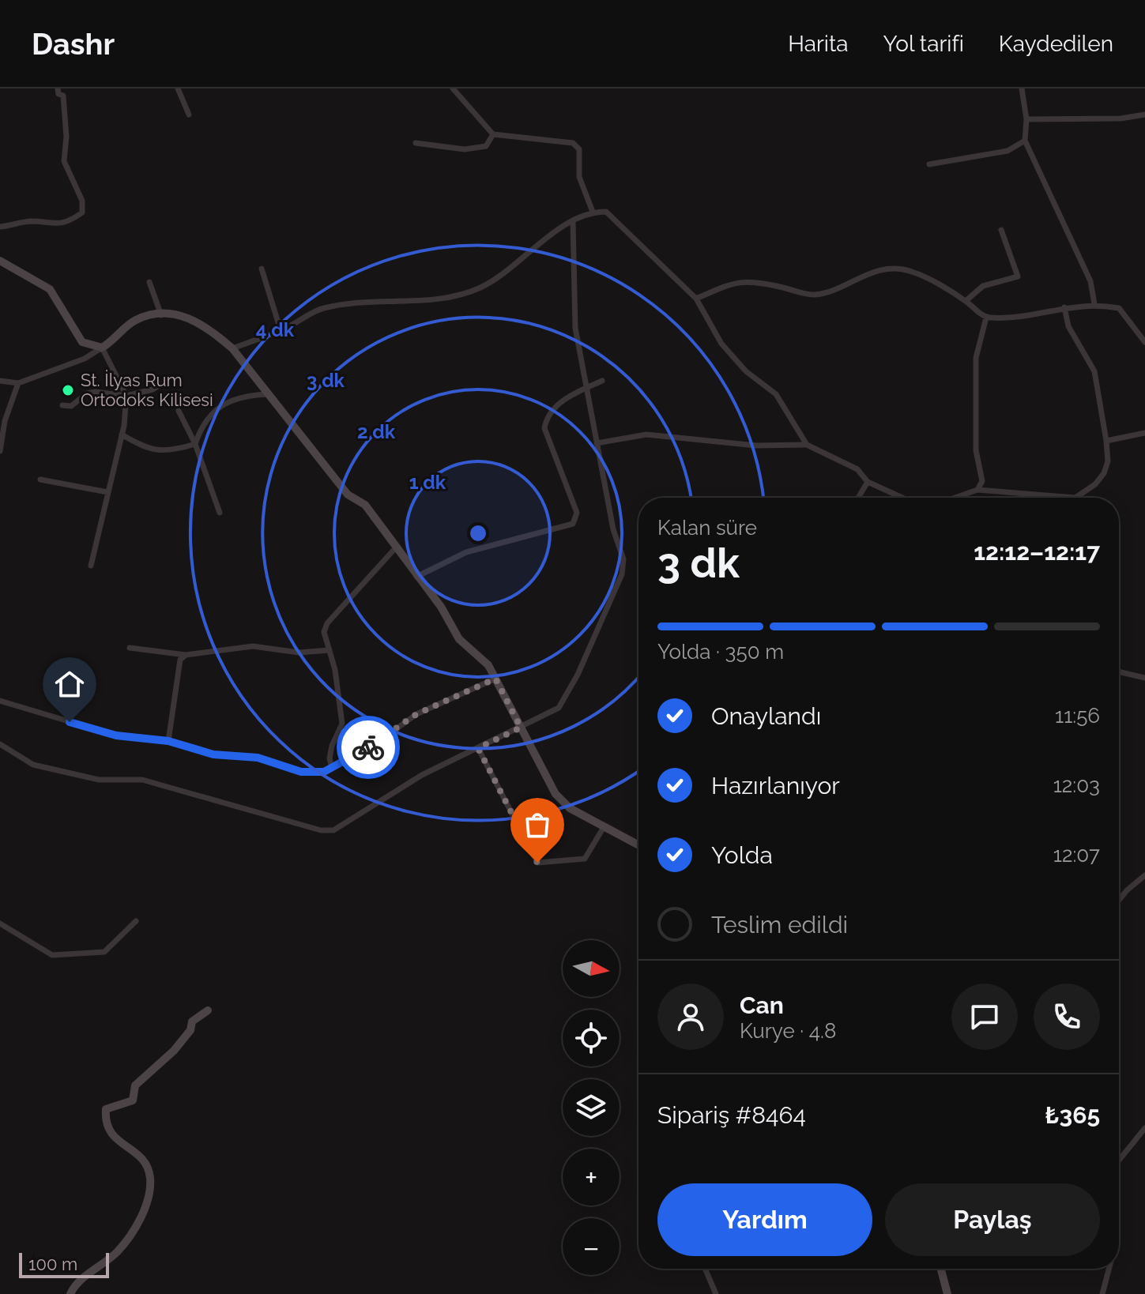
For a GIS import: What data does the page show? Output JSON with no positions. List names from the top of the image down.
{
  "places": ["St. İlyas Rum Ortodoks Kilisesi"],
  "scale_bar": "100 m",
  "north": "right",
  "page": {
    "header": "Dashr",
    "nav": ["Harita", "Yol tarifi", "Kaydedilen"],
    "heading": ["3 dk", "Kalan süre", "12:12–12:17"],
    "panel": [
      "Can",
      "Kurye · 4.8",
      "Sipariş #8464",
      "₺365"
    ],
    "bar": "Yolda · 350 m",
    "list": [
      ["Onaylandı", "11:56"],
      ["Hazırlanıyor", "12:03"],
      ["Yolda", "12:07"],
      "Teslim edildi"
    ],
    "map_buttons": ["+", "−"],
    "buttons": ["Yardım", "Paylaş"],
    "scale": "100 m"
  },
  "rings": [
    "4 dk",
    "3 dk",
    "2 dk",
    "1 dk"
  ]
}
